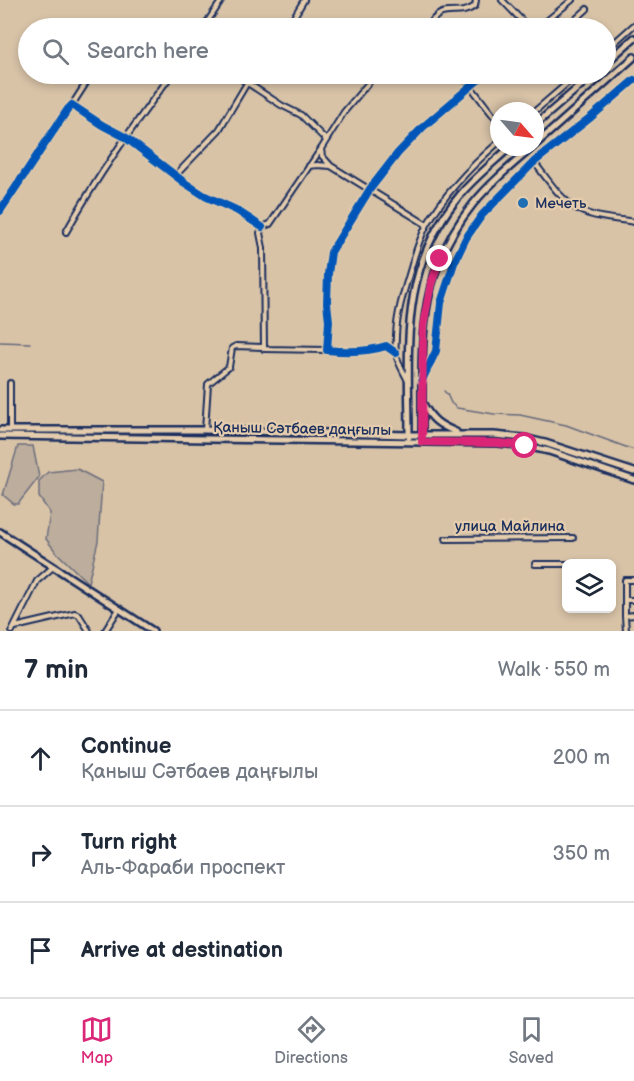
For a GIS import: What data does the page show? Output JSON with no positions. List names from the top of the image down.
{
  "streets": {
    "main road": ["Қаныш Сәтбаев даңғылы"],
    "street": ["улица Майлина"]
  },
  "places": ["Мечеть"],
  "north": "bottom right",
  "page": {
    "search": "Search here",
    "heading": ["7 min", "Walk · 550 m"],
    "list": [
      ["Continue", "Қаныш Сәтбаев даңғылы", "200 m"],
      ["Turn right", "Аль-Фараби проспект", "350 m"],
      "Arrive at destination"
    ],
    "nav": ["Map", "Directions", "Saved"]
  }
}
